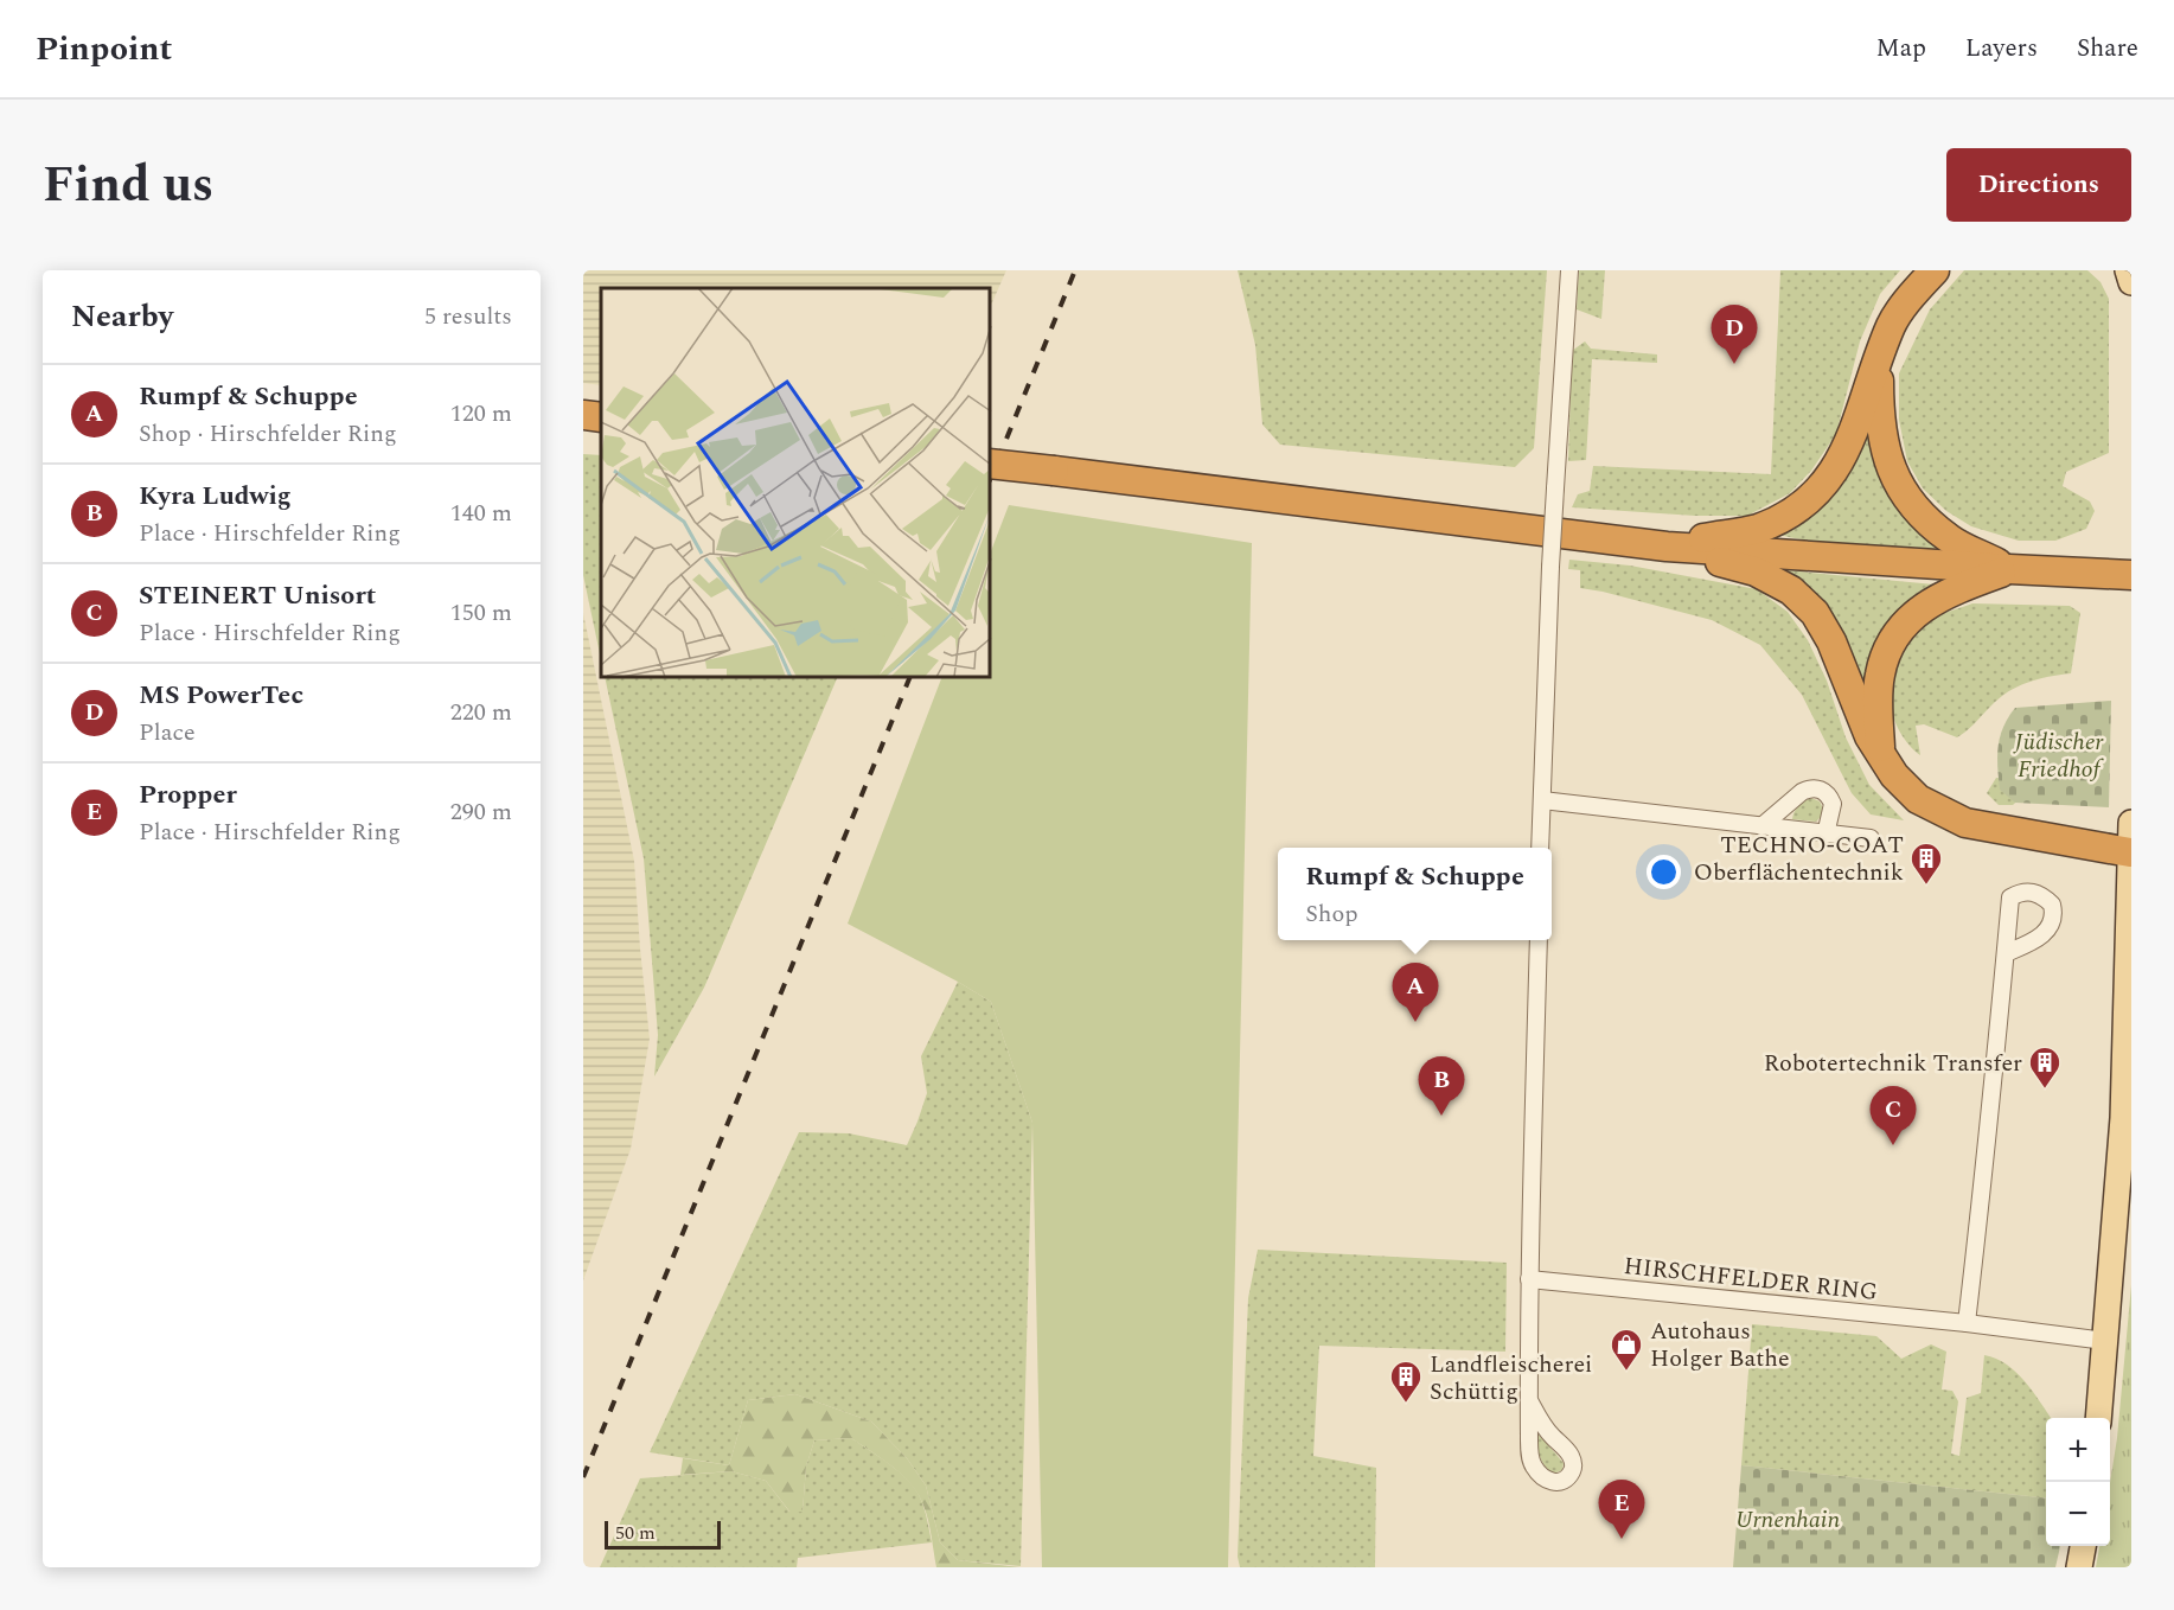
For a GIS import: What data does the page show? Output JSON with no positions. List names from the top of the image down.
{
  "streets": {
    "street": ["HIRSCHFELDER RING"]
  },
  "parks": ["Jüdischer Friedhof", "Urnenhain"],
  "places": {
    "building": ["TECHNO-COAT Oberflächentechnik", "Robotertechnik Transfer", "Landfleischerei Schüttig"],
    "shop": ["Autohaus Holger Bathe"]
  },
  "scale_bar": "50 m",
  "page": {
    "header": "Pinpoint",
    "nav": ["Map", "Layers", "Share"],
    "title": "Find us",
    "buttons": "Directions",
    "heading": ["Nearby", "5 results"],
    "pins": [
      "D",
      "A",
      "B",
      "C",
      "E"
    ],
    "list": [
      {
        "mark": "A",
        "name": "Rumpf & Schuppe",
        "note": "Shop · Hirschfelder Ring",
        "value": "120 m"
      },
      {
        "mark": "B",
        "name": "Kyra Ludwig",
        "note": "Place · Hirschfelder Ring",
        "value": "140 m"
      },
      {
        "mark": "C",
        "name": "STEINERT Unisort",
        "note": "Place · Hirschfelder Ring",
        "value": "150 m"
      },
      {
        "mark": "D",
        "name": "MS PowerTec",
        "note": "Place",
        "value": "220 m"
      },
      {
        "mark": "E",
        "name": "Propper",
        "note": "Place · Hirschfelder Ring",
        "value": "290 m"
      }
    ],
    "popup": ["Rumpf & Schuppe", "Shop"],
    "map_buttons": ["+", "−"],
    "scale": "50 m"
  }
}
